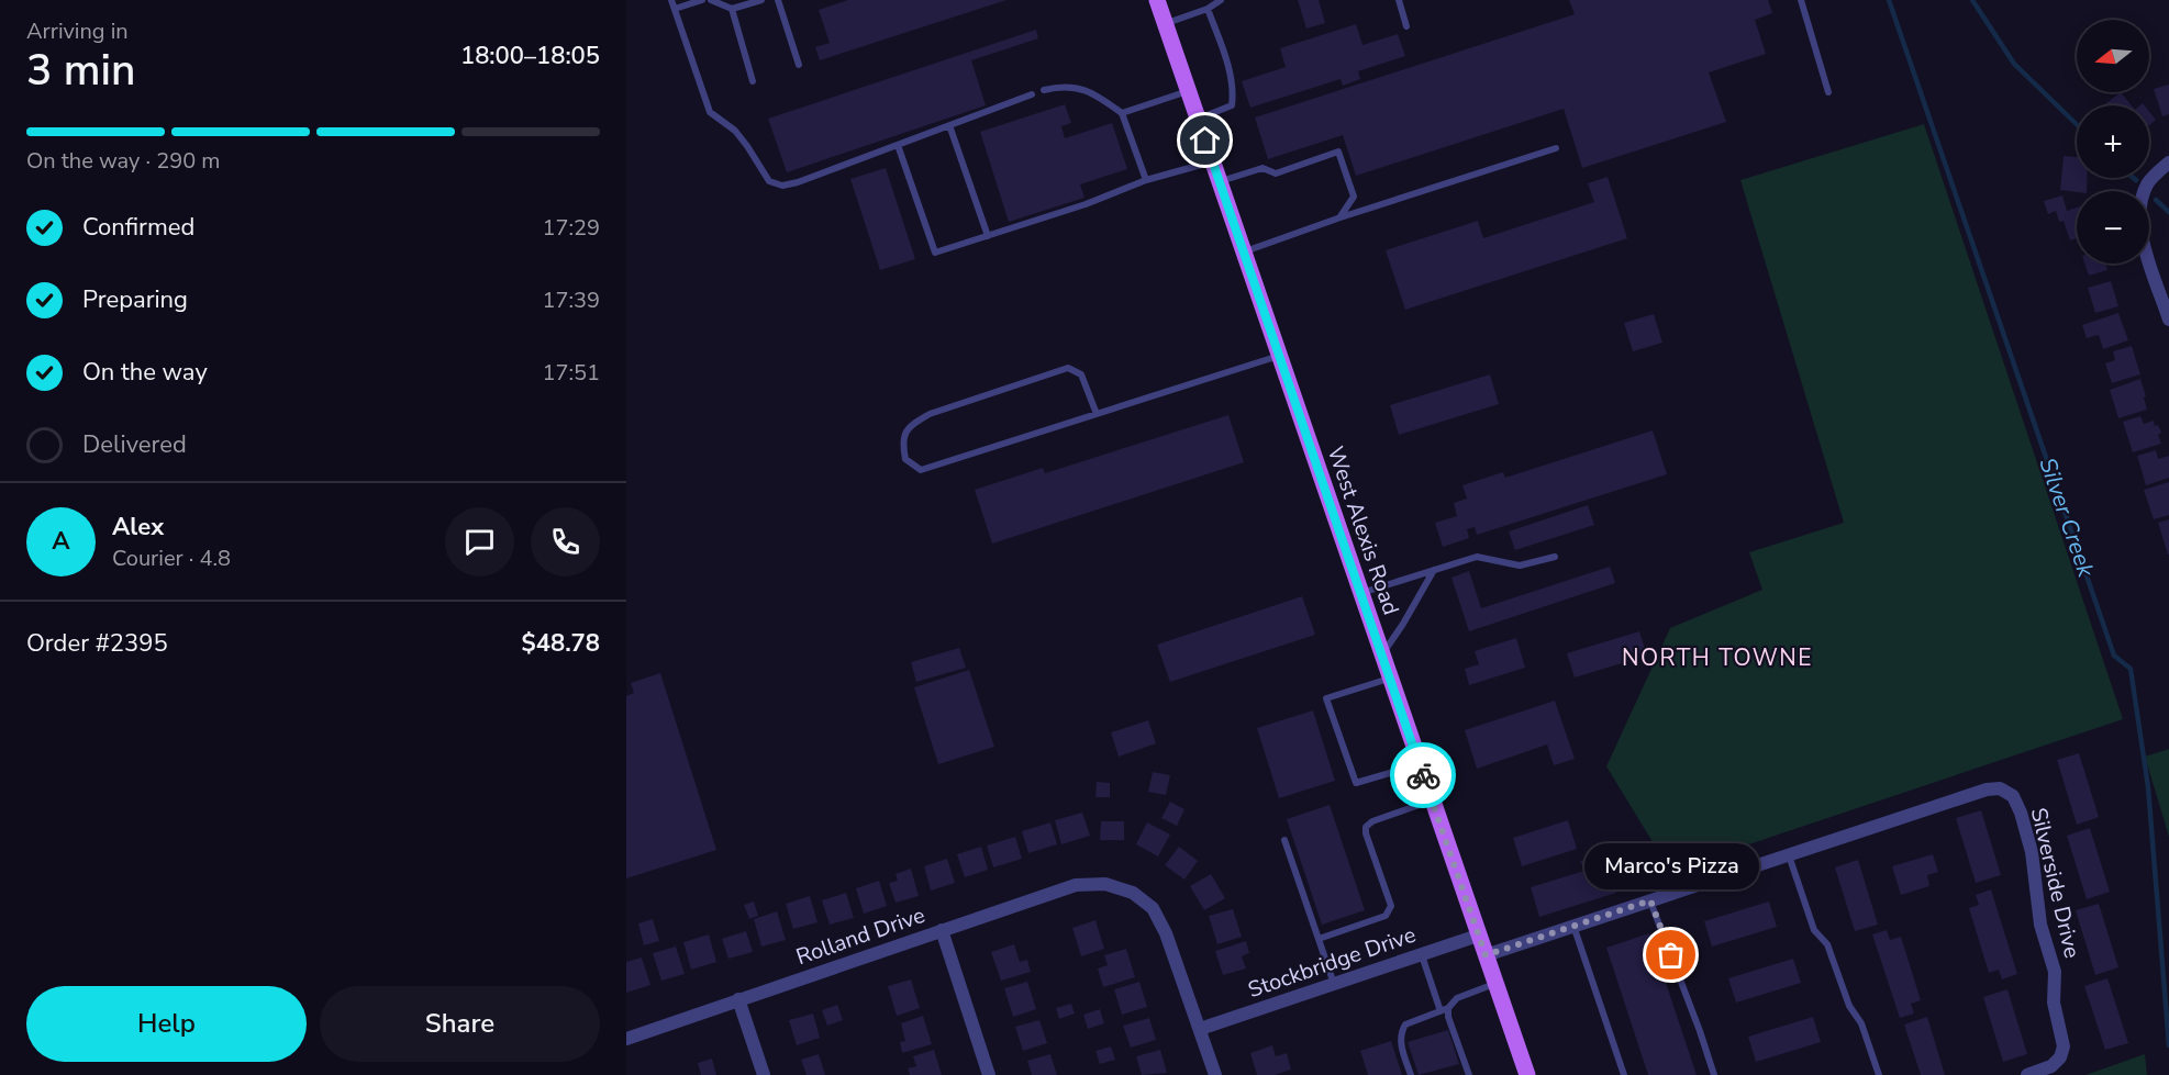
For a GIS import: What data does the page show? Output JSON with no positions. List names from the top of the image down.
{
  "streets": {
    "main road": ["West Alexis Road"],
    "street": ["Silverside Drive", "Rolland Drive", "Stockbridge Drive"]
  },
  "crossings": [
    ["West Alexis Road", "Silverside Drive"],
    ["West Alexis Road", "Stockbridge Drive"],
    ["Rolland Drive", "Stockbridge Drive"]
  ],
  "districts": ["NORTH TOWNE"],
  "water": ["Silver Creek"],
  "places": ["Marco's Pizza"],
  "north": "left",
  "page": {
    "heading": ["3 min", "Arriving in", "18:00–18:05"],
    "panel": [
      "Alex",
      "Courier · 4.8",
      "Order #2395",
      "$48.78"
    ],
    "map_buttons": ["+", "−"],
    "bar": "On the way · 290 m",
    "list": [
      ["Confirmed", "17:29"],
      ["Preparing", "17:39"],
      ["On the way", "17:51"],
      "Delivered"
    ],
    "round": "A",
    "bubble": "Marco's Pizza",
    "buttons": ["Help", "Share"]
  }
}
